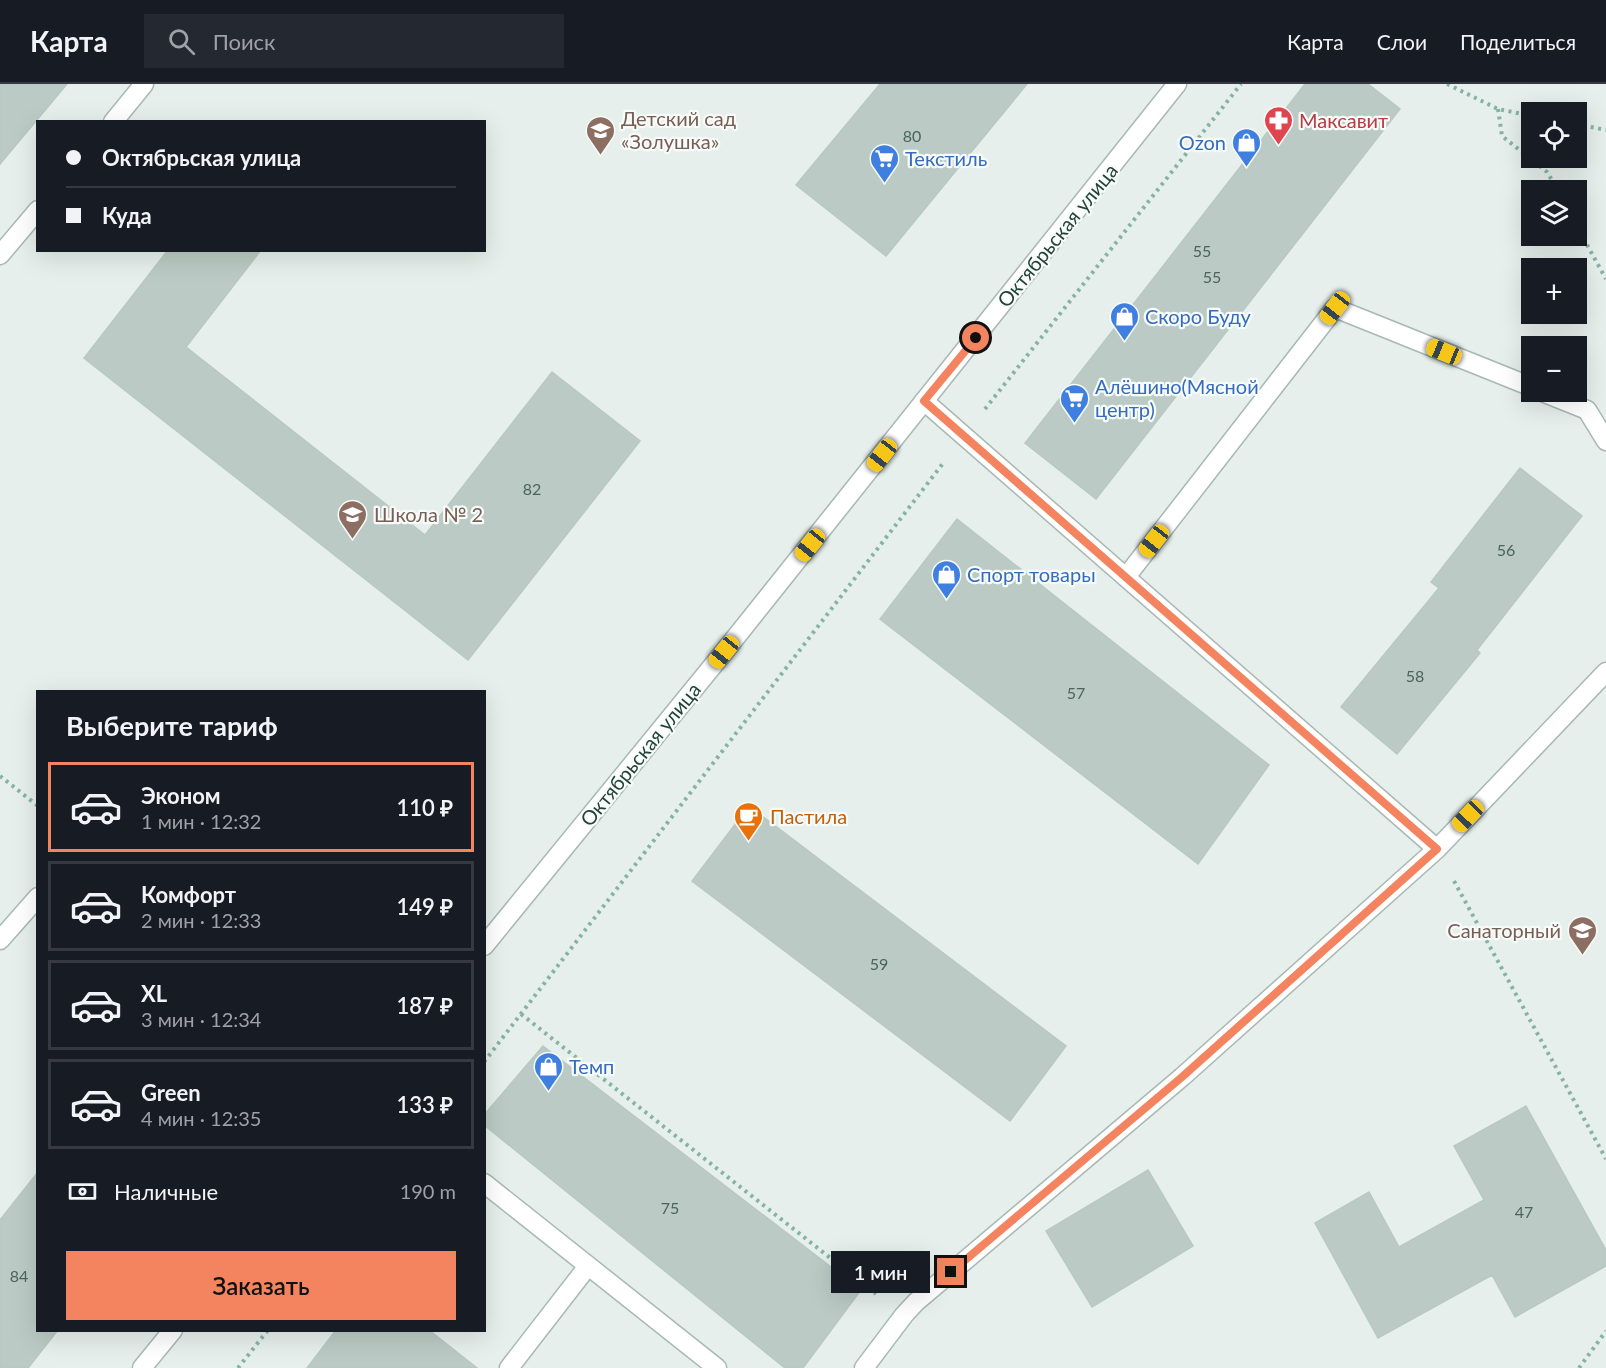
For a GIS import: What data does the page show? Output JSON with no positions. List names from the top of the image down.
{
  "streets": {
    "street": ["Октябрьская улица"]
  },
  "places": {
    "pharmacy": ["Максавит"],
    "school or university": ["Детский сад «Золушка»", "Школа № 2", "Санаторный"],
    "shop": [
      "Ozon",
      "Скоро Буду",
      "Спорт товары",
      "Темп"
    ],
    "supermarket": ["Текстиль", "Алёшино(Мясной центр)"],
    "cafe": ["Пастила"]
  },
  "house_numbers": [
    "80",
    "55",
    "55",
    "82",
    "56",
    "58",
    "57",
    "59",
    "75",
    "47",
    "84"
  ],
  "page": {
    "header": "Карта",
    "search": "Поиск",
    "nav": ["Карта", "Слои", "Поделиться"],
    "map_buttons": ["+", "−"],
    "banner": ["Октябрьская улица", "Куда"],
    "heading": "Выберите тариф",
    "list": [
      {
        "name": "Эконом",
        "note": "1 мин · 12:32",
        "value": "110 ₽"
      },
      {
        "name": "Комфорт",
        "note": "2 мин · 12:33",
        "value": "149 ₽"
      },
      {
        "name": "XL",
        "note": "3 мин · 12:34",
        "value": "187 ₽"
      },
      {
        "name": "Green",
        "note": "4 мин · 12:35",
        "value": "133 ₽"
      }
    ],
    "pay": ["Наличные", "190 m"],
    "buttons": "Заказать",
    "bubble": "1 мин"
  }
}
